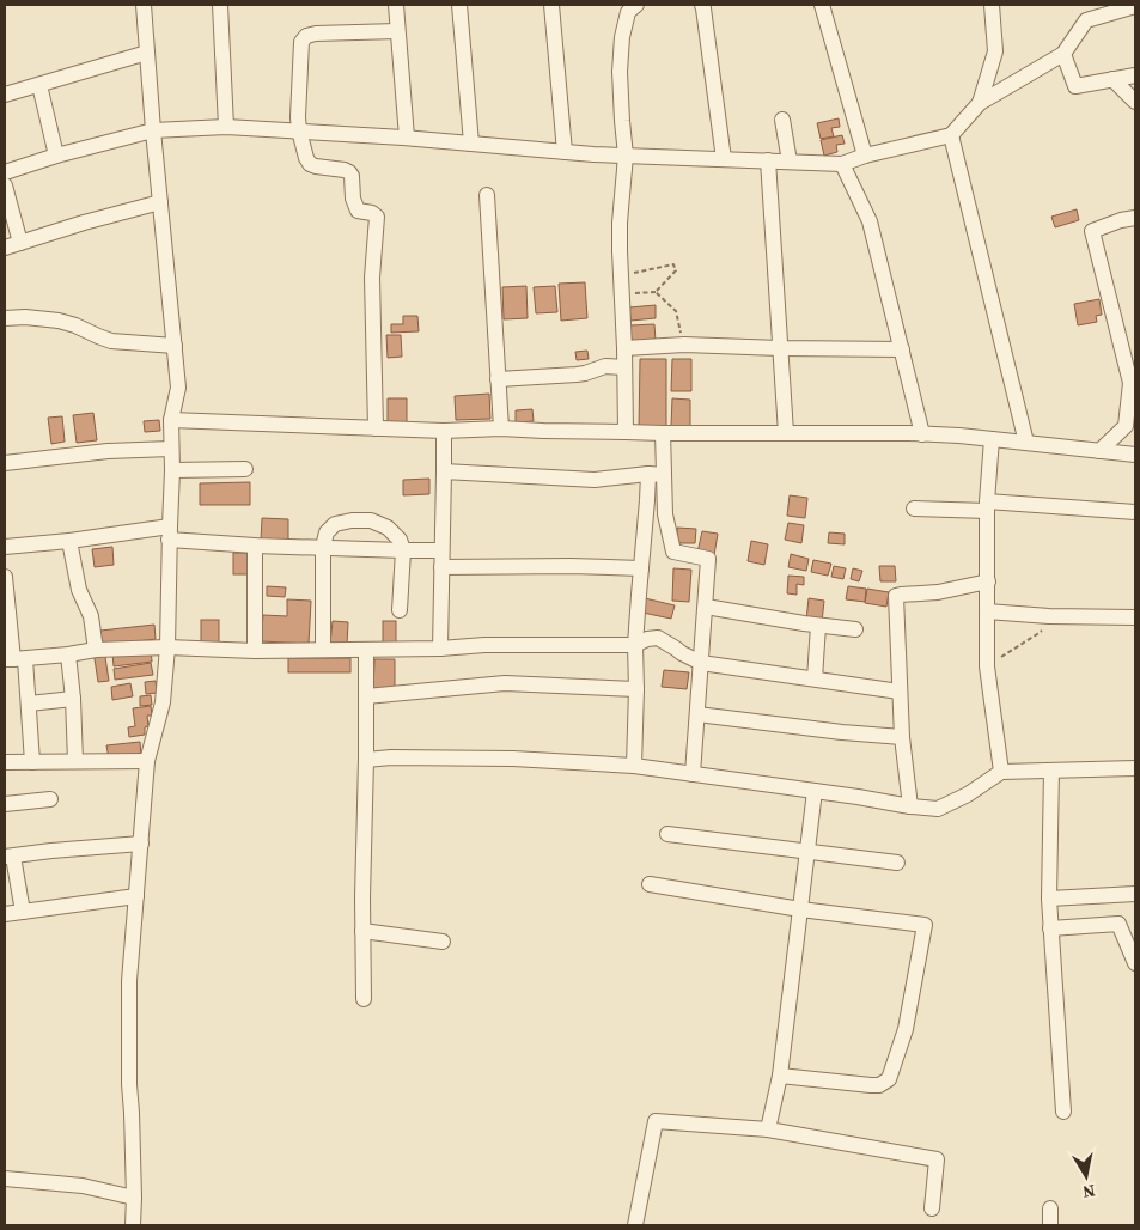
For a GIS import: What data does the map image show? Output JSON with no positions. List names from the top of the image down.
{
  "north": "bottom"
}
